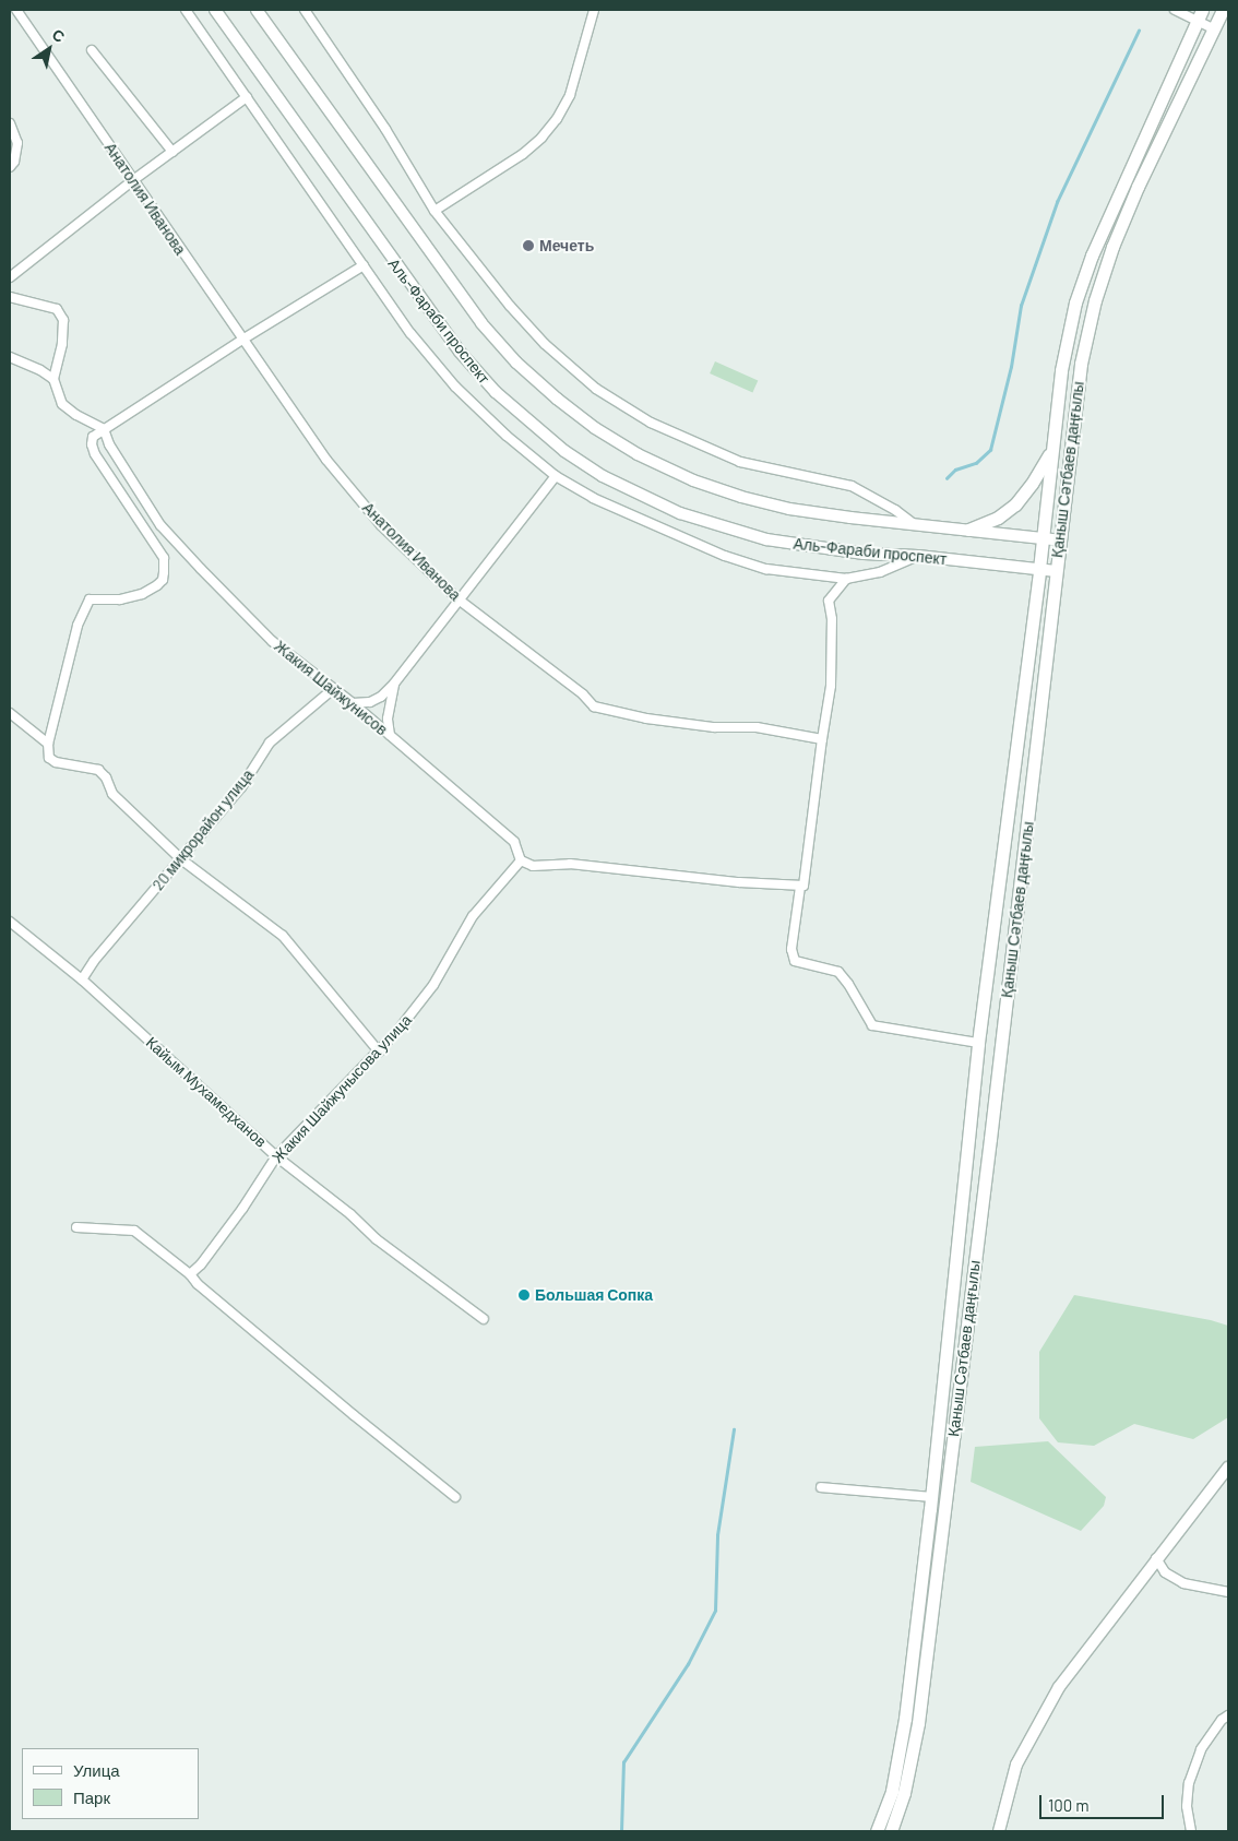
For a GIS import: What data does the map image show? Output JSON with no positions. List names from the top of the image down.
{
  "streets": {
    "main road": ["Қаныш Сәтбаев даңғылы"],
    "street": [
      "Анатолия Иванова",
      "Аль-Фараби проспект",
      "Жакия Шайжунисов",
      "20 микрорайон улица",
      "Жакия Шайжунысова улица",
      "Кайым Мухамедханов"
    ]
  },
  "crossings": [
    ["Аль-Фараби проспект", "Қаныш Сәтбаев даңғылы"],
    ["Жакия Шайжунисов", "20 микрорайон улица"],
    ["Жакия Шайжунисов", "Жакия Шайжунысова улица"],
    ["20 микрорайон улица", "Кайым Мухамедханов"],
    ["Жакия Шайжунысова улица", "Кайым Мухамедханов"]
  ],
  "places": ["Мечеть", "Большая Сопка"],
  "legend": ["Улица", "Парк"],
  "scale_bar": "100 m",
  "north": "top right"
}
